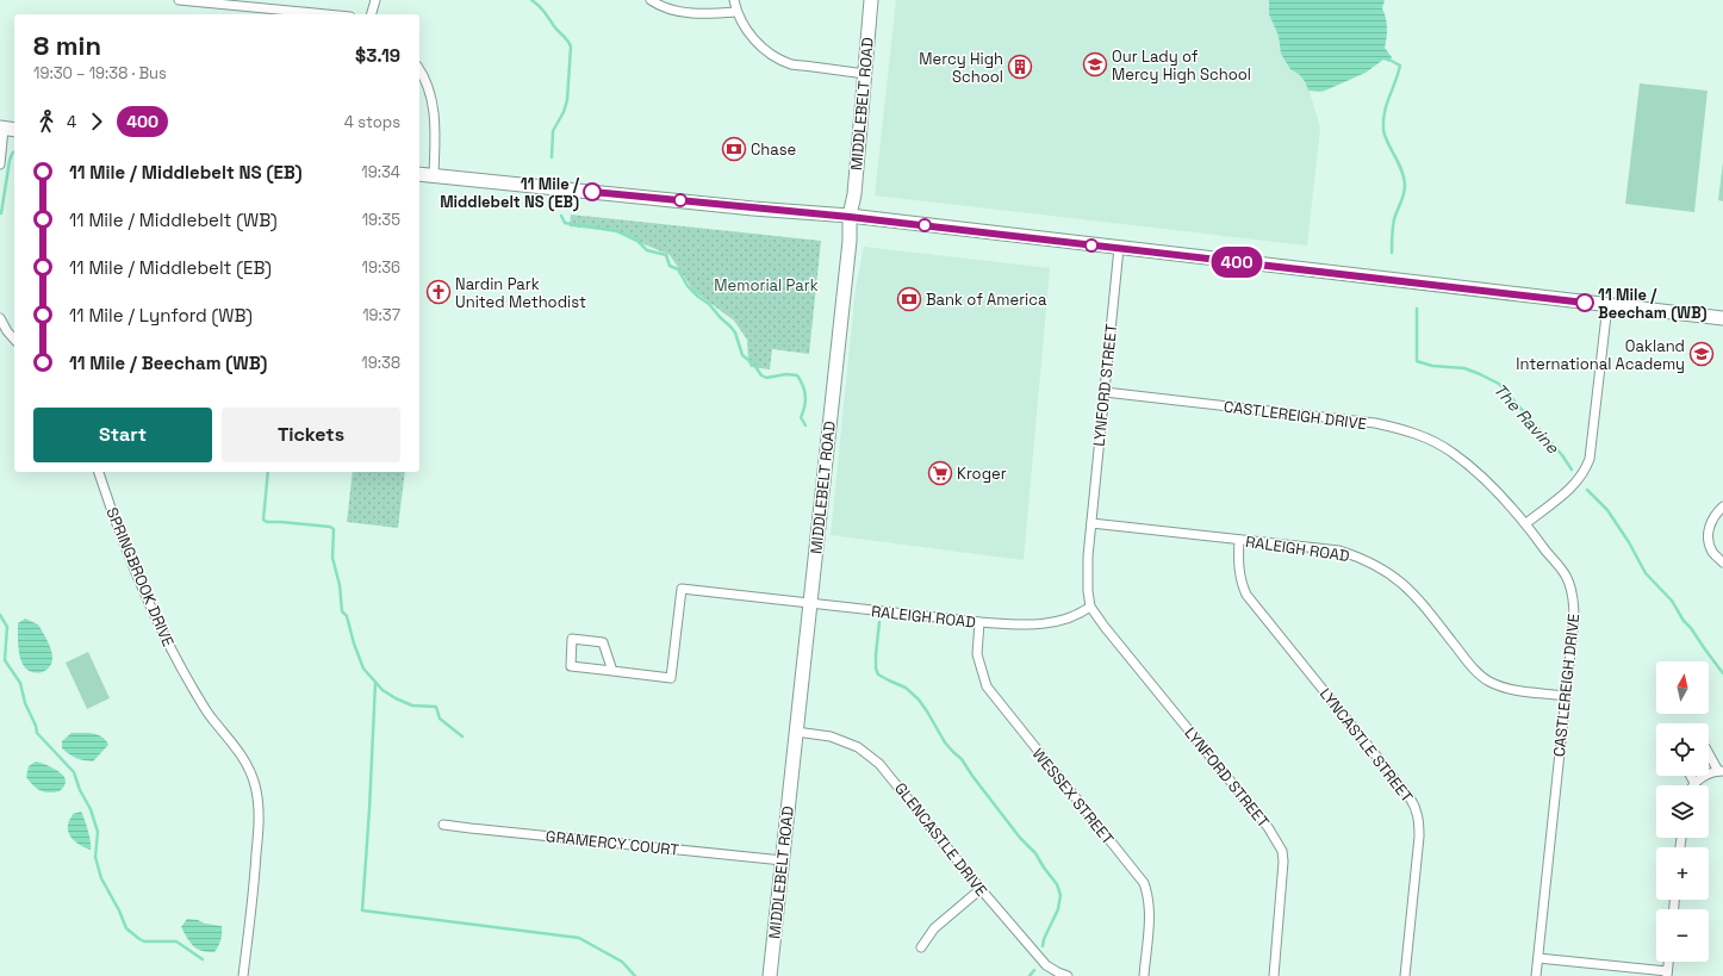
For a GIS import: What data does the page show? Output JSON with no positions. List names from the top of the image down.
{
  "streets": {
    "street": [
      "MIDDLEBELT ROAD",
      "LYNFORD STREET",
      "CASTLEREIGH DRIVE",
      "RALEIGH ROAD",
      "SPRINGBROOK DRIVE",
      "LYNCASTLE STREET",
      "WESSEX STREET",
      "GLENCASTLE DRIVE",
      "GRAMERCY COURT"
    ]
  },
  "crossings": [
    ["MIDDLEBELT ROAD", "RALEIGH ROAD"],
    ["MIDDLEBELT ROAD", "GLENCASTLE DRIVE"],
    ["MIDDLEBELT ROAD", "GRAMERCY COURT"],
    ["LYNFORD STREET", "CASTLEREIGH DRIVE"],
    ["LYNFORD STREET", "RALEIGH ROAD"],
    ["CASTLEREIGH DRIVE", "RALEIGH ROAD"],
    ["RALEIGH ROAD", "LYNCASTLE STREET"],
    ["RALEIGH ROAD", "WESSEX STREET"]
  ],
  "water": ["The Ravine"],
  "parks": ["Memorial Park"],
  "places": {
    "school or university": ["Our Lady of Mercy High School", "Oakland International Academy"],
    "building": ["Mercy High School"],
    "bank": ["Chase", "Bank of America"],
    "other": ["11 Mile / Middlebelt NS (EB)", "11 Mile / Beecham (WB)"],
    "church": ["Nardin Park United Methodist"],
    "supermarket": ["Kroger"]
  },
  "lines": ["bus line 400"],
  "north": "top",
  "page": {
    "on_map": "400",
    "heading": ["8 min", "19:30 – 19:38 · Bus", "$3.19"],
    "legs": ["4", "400", "4 stops"],
    "list": [
      {
        "name": "11 Mile / Middlebelt NS (EB)",
        "value": "19:34"
      },
      {
        "name": "11 Mile / Middlebelt (WB)",
        "value": "19:35"
      },
      {
        "name": "11 Mile / Middlebelt (EB)",
        "value": "19:36"
      },
      {
        "name": "11 Mile / Lynford (WB)",
        "value": "19:37"
      },
      {
        "name": "11 Mile / Beecham (WB)",
        "value": "19:38"
      }
    ],
    "buttons": ["Start", "Tickets"],
    "map_buttons": ["+", "−"]
  }
}
